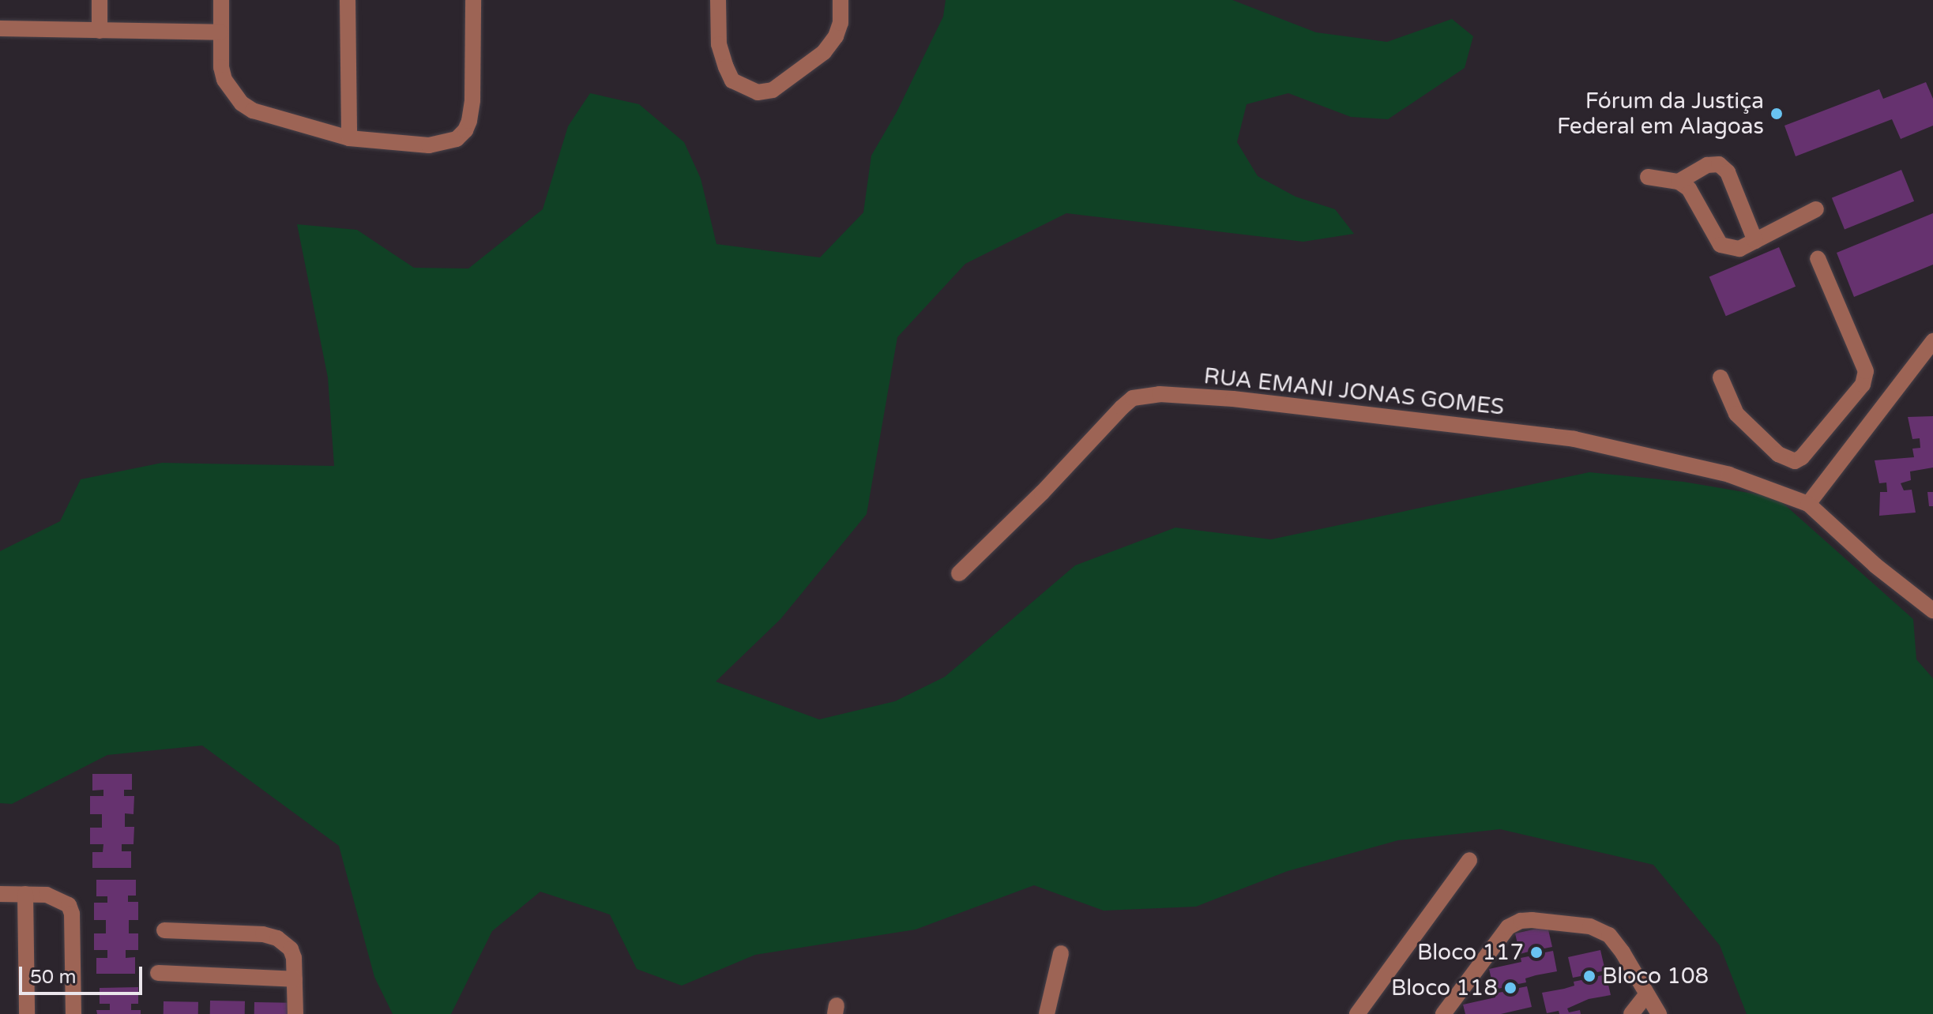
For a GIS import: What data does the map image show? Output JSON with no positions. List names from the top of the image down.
{
  "streets": {
    "street": ["RUA EMANI JONAS GOMES"]
  },
  "places": [
    "Fórum da Justiça Federal em Alagoas",
    "Bloco 117",
    "Bloco 108",
    "Bloco 118"
  ],
  "scale_bar": "50 m"
}
